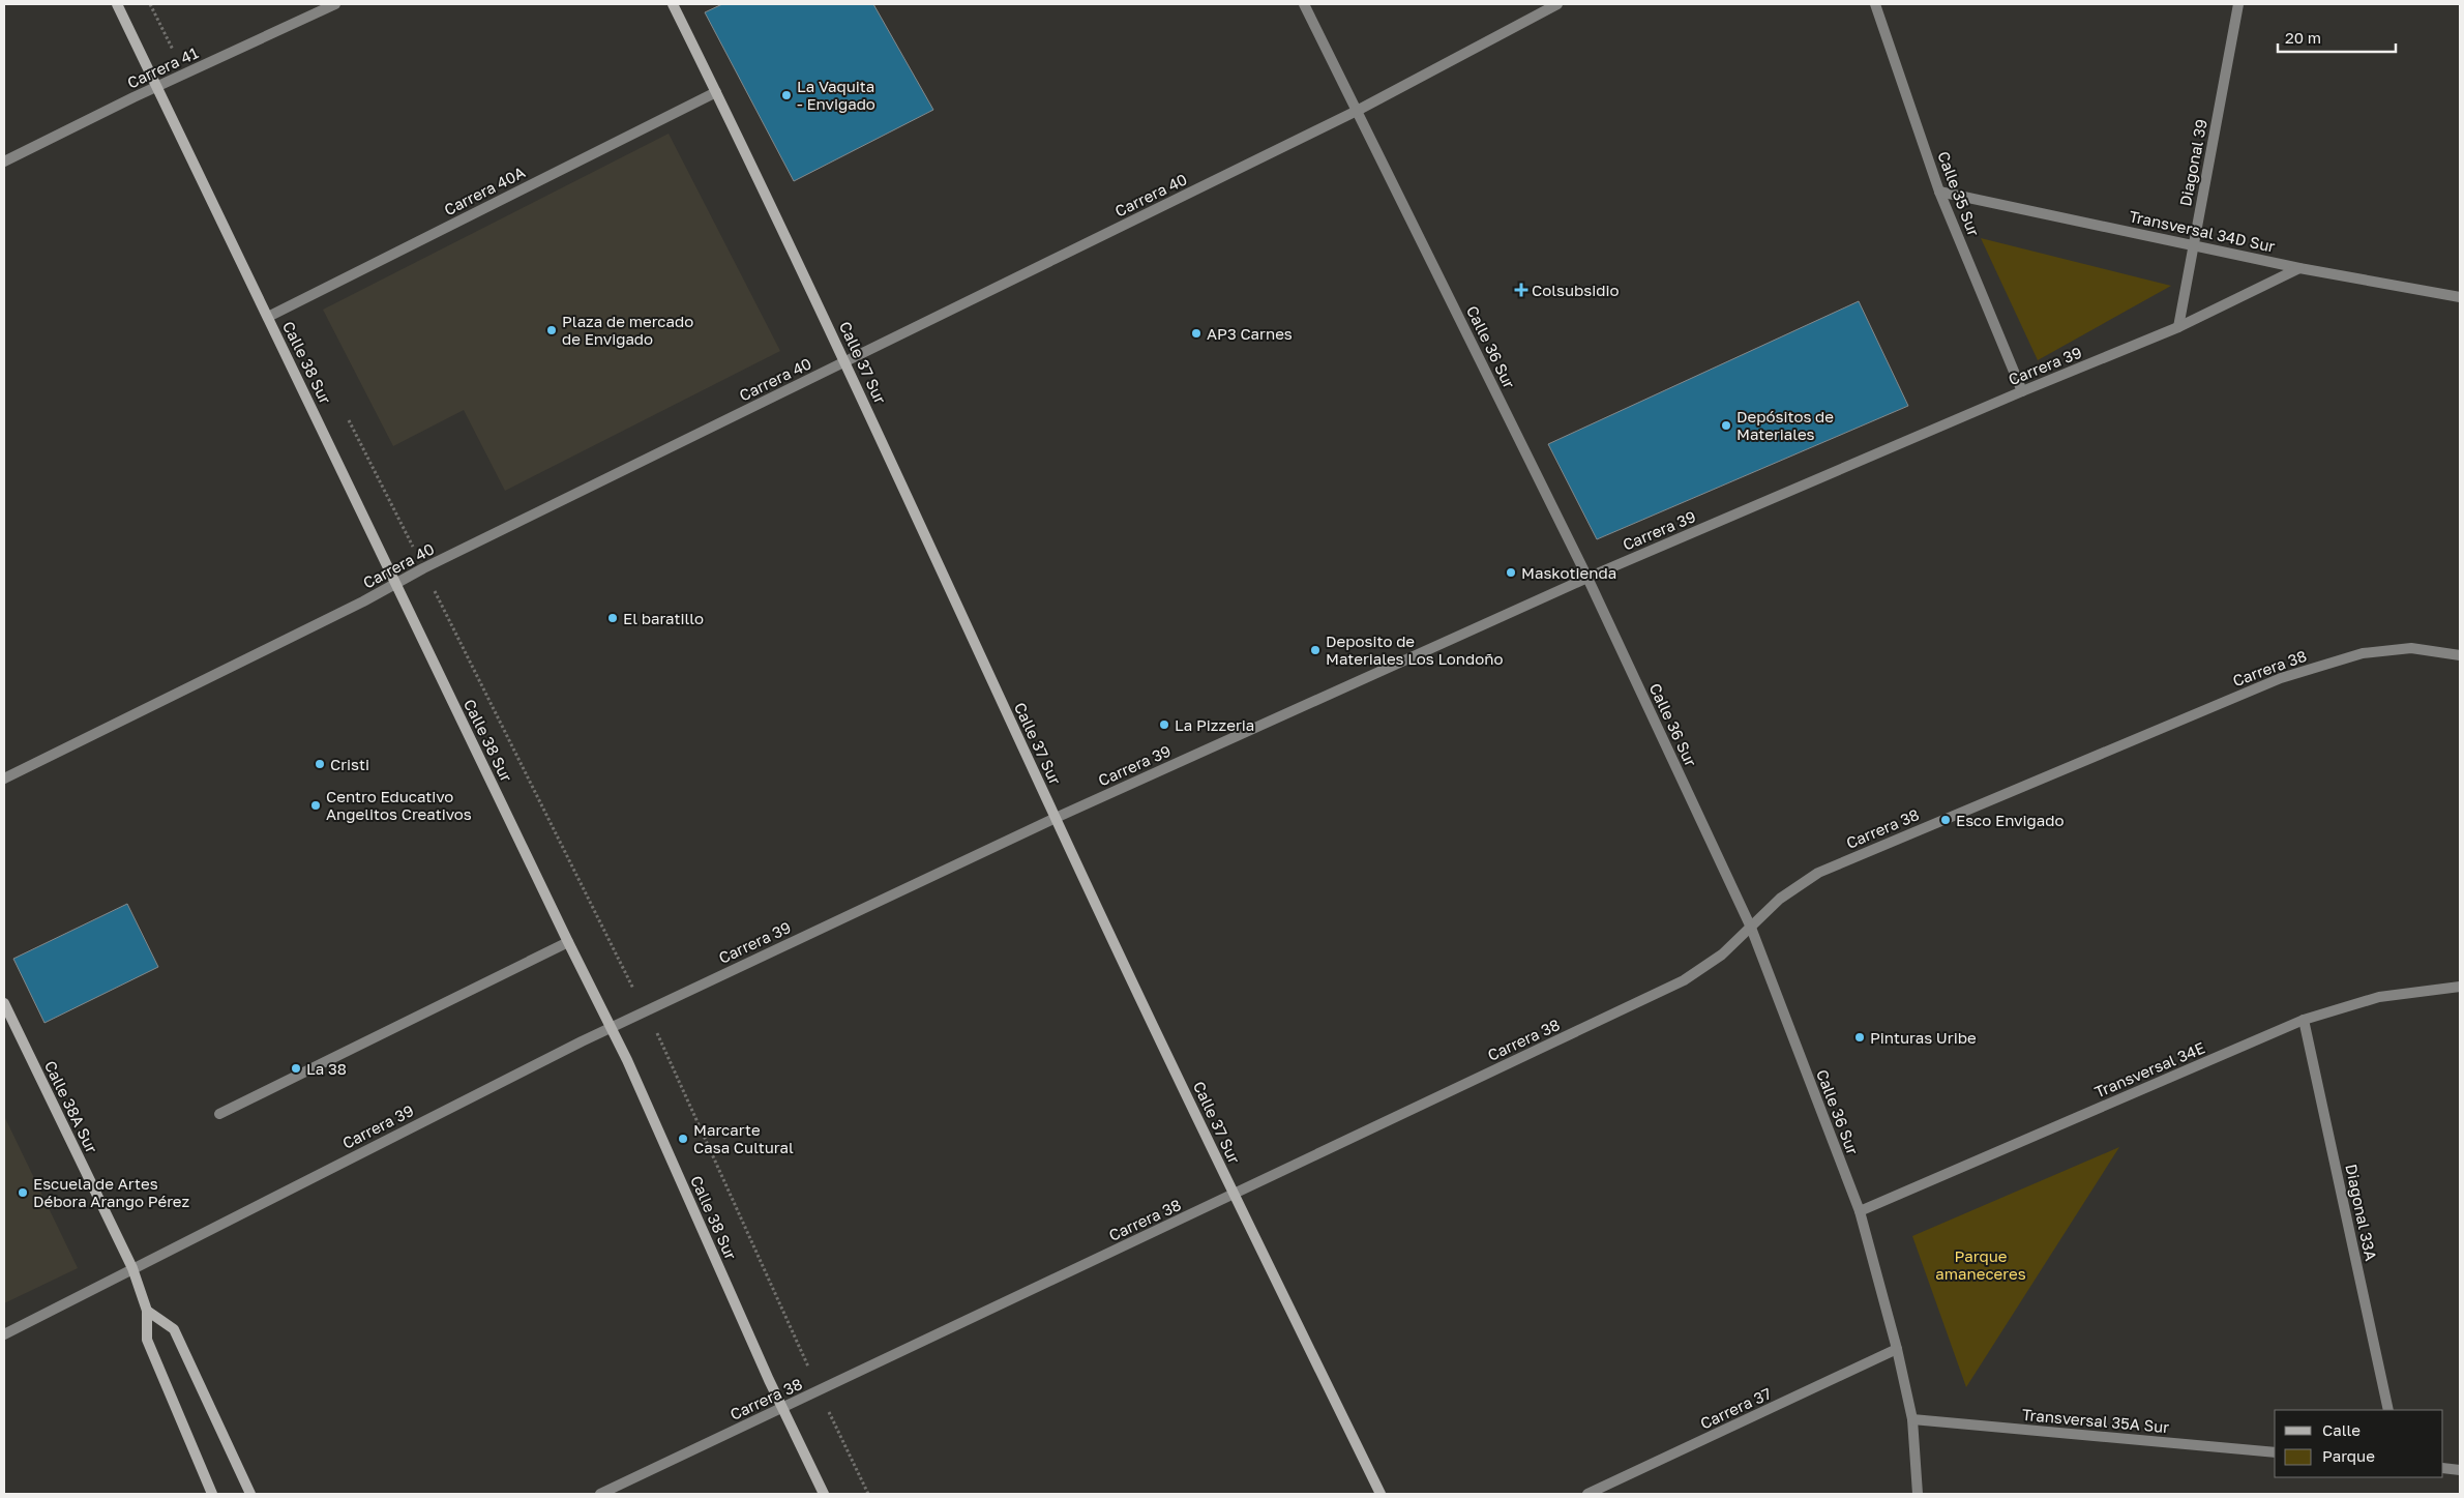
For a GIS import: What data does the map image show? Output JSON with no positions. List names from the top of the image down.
{
  "streets": {
    "main road": ["Calle 38 Sur", "Calle 37 Sur", "Calle 38A Sur"],
    "street": [
      "Carrera 41",
      "Diagonal 39",
      "Carrera 40A",
      "Calle 35 Sur",
      "Carrera 40",
      "Transversal 34D Sur",
      "Calle 36 Sur",
      "Carrera 39",
      "Carrera 38",
      "Transversal 34E",
      "Diagonal 33A",
      "Carrera 37",
      "Transversal 35A Sur"
    ]
  },
  "crossings": [
    ["Carrera 41", "Calle 38 Sur"],
    ["Diagonal 39", "Transversal 34D Sur"],
    ["Diagonal 39", "Carrera 39"],
    ["Carrera 40A", "Calle 38 Sur"],
    ["Carrera 40A", "Calle 37 Sur"],
    ["Calle 35 Sur", "Transversal 34D Sur"],
    ["Calle 35 Sur", "Carrera 39"],
    ["Carrera 40", "Calle 36 Sur"],
    ["Carrera 40", "Calle 38 Sur"],
    ["Carrera 40", "Calle 37 Sur"],
    ["Transversal 34D Sur", "Carrera 39"],
    ["Calle 36 Sur", "Carrera 39"],
    ["Calle 36 Sur", "Carrera 38"],
    ["Calle 36 Sur", "Transversal 34E"],
    ["Calle 36 Sur", "Carrera 37"],
    ["Calle 36 Sur", "Transversal 35A Sur"],
    ["Calle 38 Sur", "Carrera 39"],
    ["Calle 38 Sur", "Carrera 38"],
    ["Calle 37 Sur", "Carrera 39"],
    ["Calle 37 Sur", "Carrera 38"],
    ["Carrera 39", "Calle 38A Sur"],
    ["Transversal 34E", "Diagonal 33A"]
  ],
  "parks": ["Parque amaneceres"],
  "places": {
    "other": [
      "La Vaquita - Envigado",
      "Plaza de mercado de Envigado",
      "AP3 Carnes",
      "Depósitos de Materiales",
      "Maskotienda",
      "El baratillo",
      "Deposito de Materiales Los Londoño",
      "La Pizzeria",
      "Cristi",
      "Centro Educativo Angelitos Creativos",
      "Esco Envigado",
      "Pinturas Uribe",
      "La 38",
      "Marcarte Casa Cultural",
      "Escuela de Artes Débora Arango Pérez"
    ],
    "health": ["Colsubsidio"]
  },
  "legend": ["Calle", "Parque"],
  "scale_bar": "20 m"
}
